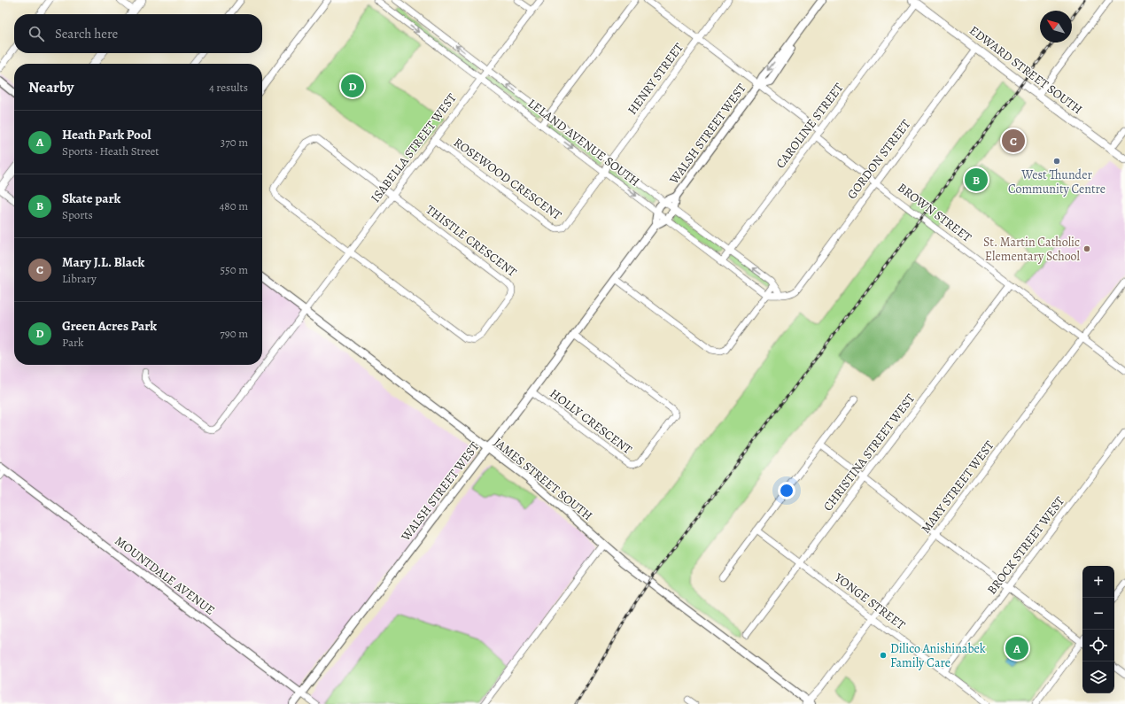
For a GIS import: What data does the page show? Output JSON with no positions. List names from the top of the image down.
{
  "streets": {
    "main road": ["EDWARD STREET SOUTH"],
    "street": [
      "HENRY STREET",
      "CAROLINE STREET",
      "WALSH STREET WEST",
      "LELAND AVENUE SOUTH",
      "ISABELLA STREET WEST",
      "GORDON STREET",
      "ROSEWOOD CRESCENT",
      "BROWN STREET",
      "THISTLE CRESCENT",
      "HOLLY CRESCENT",
      "CHRISTINA STREET WEST",
      "JAMES STREET SOUTH",
      "MARY STREET WEST",
      "BROCK STREET WEST",
      "MOUNTDALE AVENUE",
      "YONGE STREET"
    ]
  },
  "crossings": [
    ["EDWARD STREET SOUTH", "CAROLINE STREET"],
    ["EDWARD STREET SOUTH", "GORDON STREET"],
    ["HENRY STREET", "LELAND AVENUE SOUTH"],
    ["HENRY STREET", "ROSEWOOD CRESCENT"],
    ["CAROLINE STREET", "LELAND AVENUE SOUTH"],
    ["CAROLINE STREET", "BROWN STREET"],
    ["WALSH STREET WEST", "LELAND AVENUE SOUTH"],
    ["WALSH STREET WEST", "HOLLY CRESCENT"],
    ["WALSH STREET WEST", "JAMES STREET SOUTH"],
    ["WALSH STREET WEST", "MOUNTDALE AVENUE"],
    ["LELAND AVENUE SOUTH", "ISABELLA STREET WEST"],
    ["LELAND AVENUE SOUTH", "GORDON STREET"],
    ["LELAND AVENUE SOUTH", "ROSEWOOD CRESCENT"],
    ["ISABELLA STREET WEST", "ROSEWOOD CRESCENT"],
    ["ISABELLA STREET WEST", "THISTLE CRESCENT"],
    ["ISABELLA STREET WEST", "JAMES STREET SOUTH"],
    ["GORDON STREET", "BROWN STREET"],
    ["BROWN STREET", "CHRISTINA STREET WEST"],
    ["BROWN STREET", "MARY STREET WEST"],
    ["CHRISTINA STREET WEST", "YONGE STREET"],
    ["JAMES STREET SOUTH", "MARY STREET WEST"],
    ["MARY STREET WEST", "YONGE STREET"],
    ["BROCK STREET WEST", "YONGE STREET"]
  ],
  "places": ["West Thunder Community Centre", "St. Martin Catholic Elementary School", "Dilico Anishinabek Family Care"],
  "north": "top left",
  "page": {
    "search": "Search here",
    "heading": ["Nearby", "4 results"],
    "pins": [
      "D",
      "C",
      "B",
      "A"
    ],
    "list": [
      {
        "mark": "A",
        "name": "Heath Park Pool",
        "note": "Sports · Heath Street",
        "value": "370 m"
      },
      {
        "mark": "B",
        "name": "Skate park",
        "note": "Sports",
        "value": "480 m"
      },
      {
        "mark": "C",
        "name": "Mary J.L. Black",
        "note": "Library",
        "value": "550 m"
      },
      {
        "mark": "D",
        "name": "Green Acres Park",
        "note": "Park",
        "value": "790 m"
      }
    ],
    "map_buttons": ["+", "−"]
  }
}
